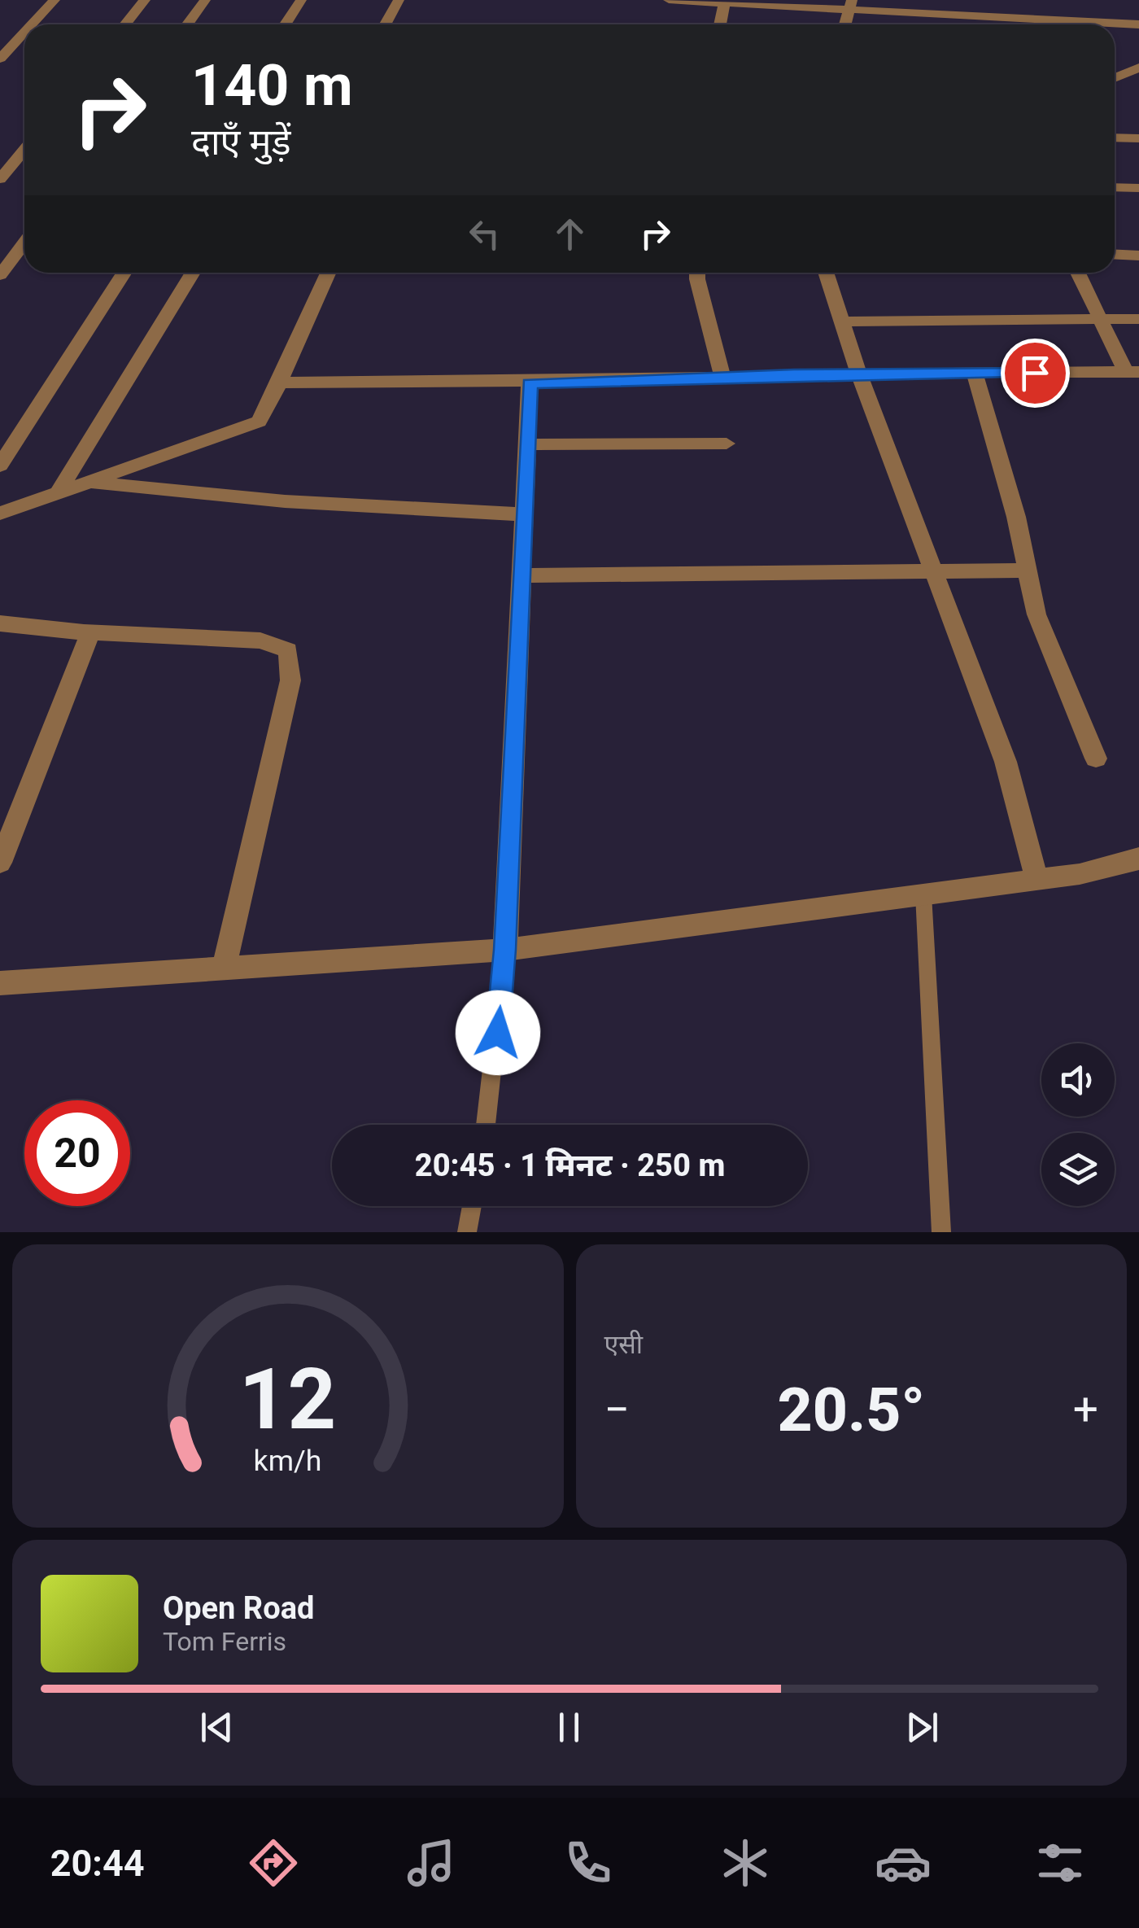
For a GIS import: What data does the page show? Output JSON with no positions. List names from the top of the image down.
{
  "page": {
    "turn": ["140 m", "दाएँ मुड़ें"],
    "limit": "20",
    "trip": "20:45 · 1 मिनट · 250 m",
    "tile": "एसी",
    "heat": ["−", "20.5°", "+"],
    "song": ["Open Road", "Tom Ferris"],
    "tabs": "20:44",
    "gauge": ["12", "km/h"]
  }
}
